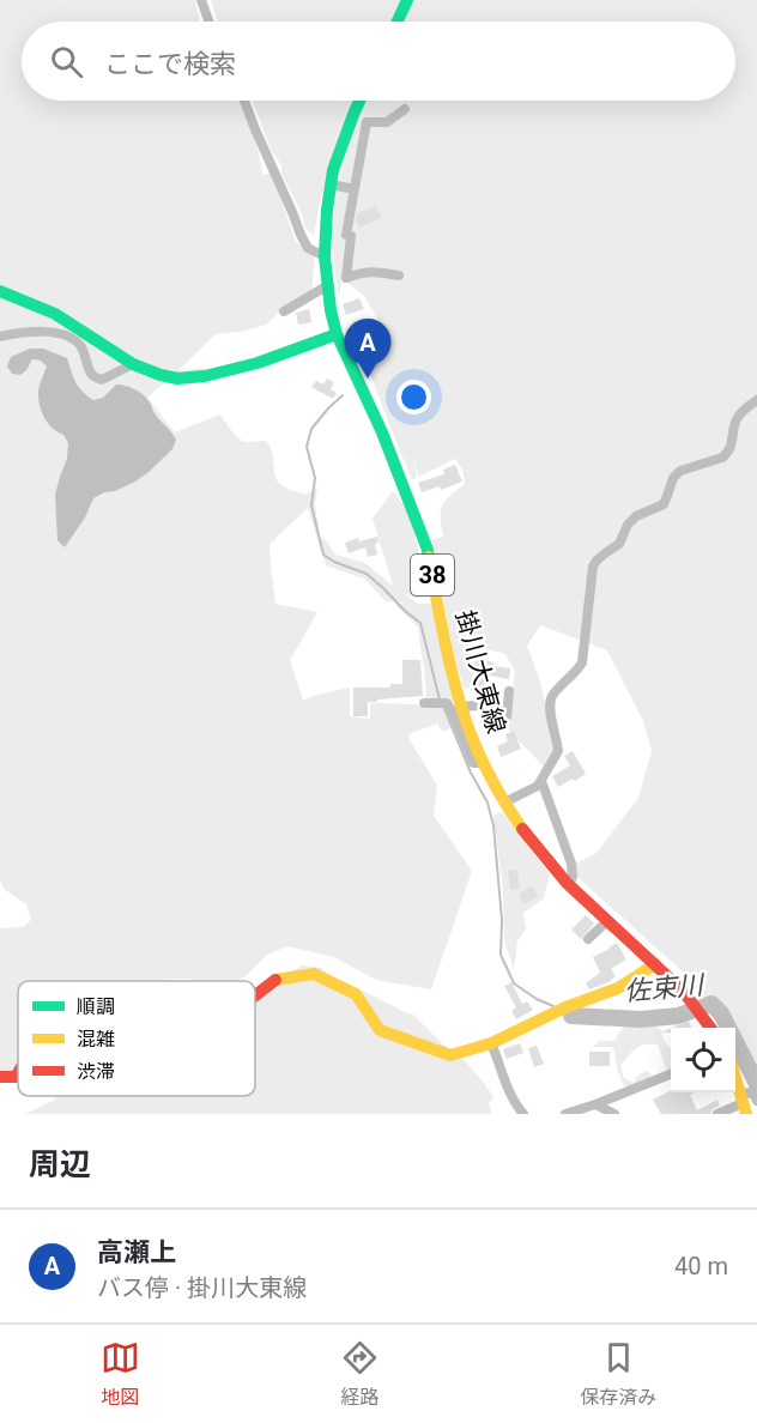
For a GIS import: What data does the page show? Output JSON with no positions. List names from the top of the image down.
{
  "streets": {
    "main road": ["38", "掛川大東線"]
  },
  "water": ["佐束川"],
  "legend": ["順調", "混雑", "渋滞"],
  "page": {
    "search": "ここで検索",
    "pins": "A",
    "heading": "周辺",
    "list": [
      {
        "mark": "A",
        "name": "高瀬上",
        "note": "バス停 · 掛川大東線",
        "value": "40 m"
      }
    ],
    "nav": ["地図", "経路", "保存済み"]
  }
}
